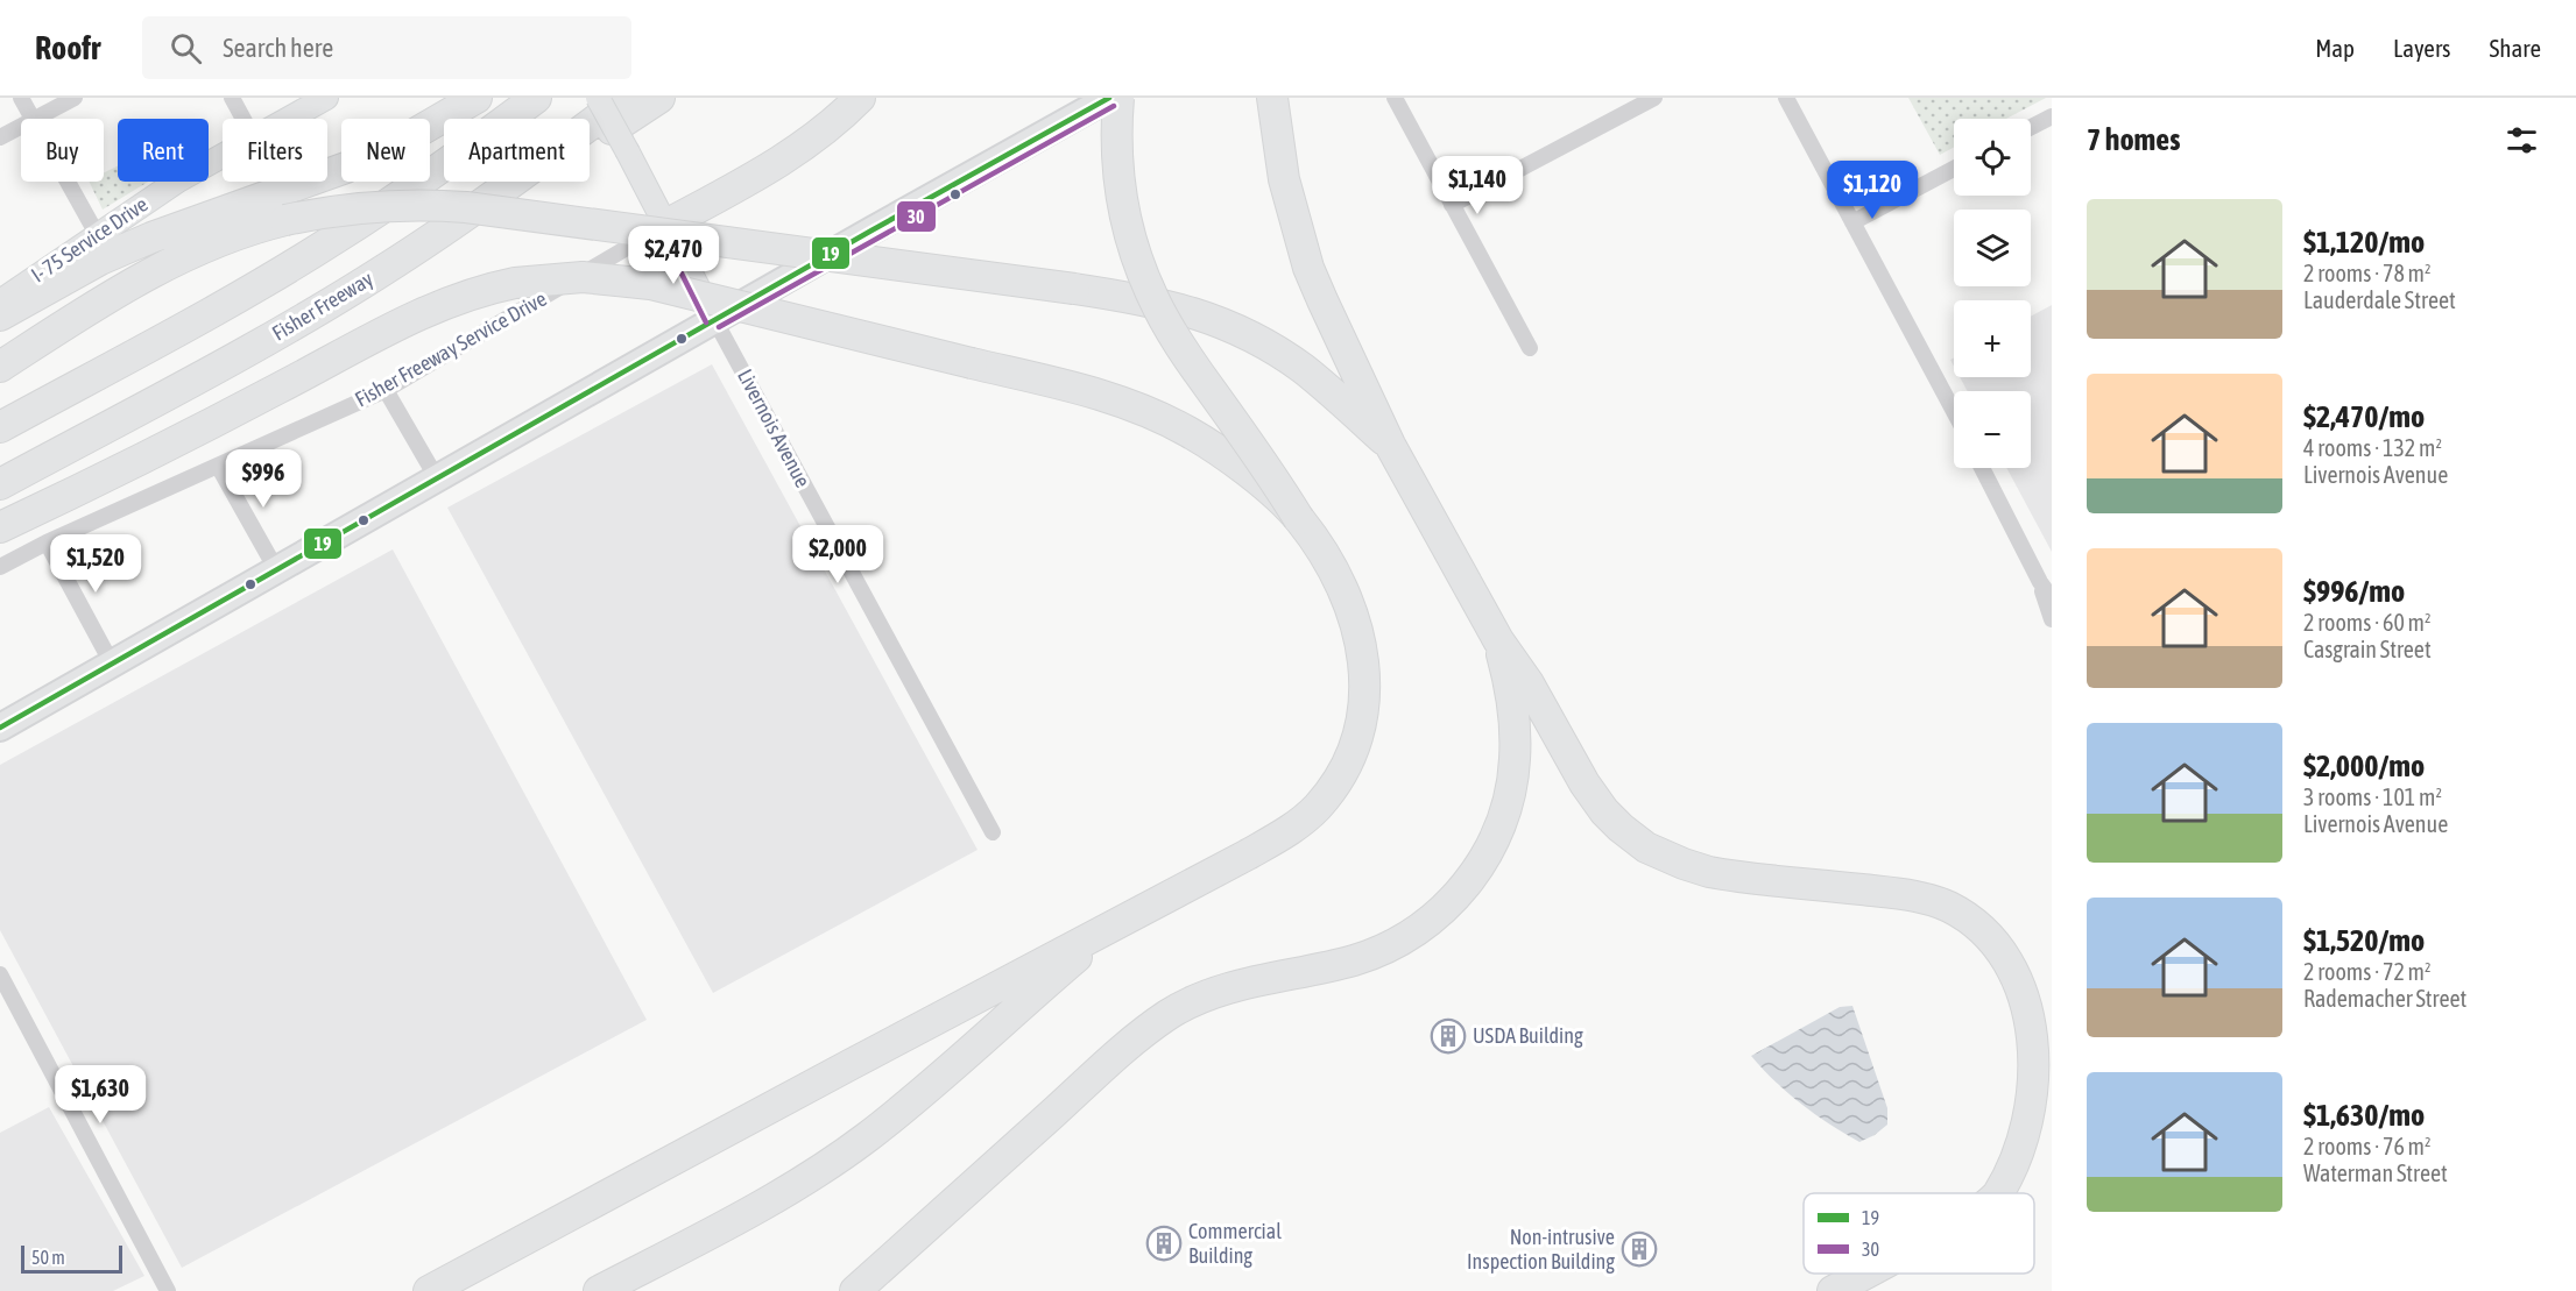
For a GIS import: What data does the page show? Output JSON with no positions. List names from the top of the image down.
{
  "streets": {
    "highway": ["Fisher Freeway"],
    "main road": ["I- 75 Service Drive", "Livernois Avenue"],
    "street": ["Fisher Freeway Service Drive"]
  },
  "crossings": [
    ["Fisher Freeway Service Drive", "Livernois Avenue"]
  ],
  "places": {
    "building": ["USDA Building", "Commercial Building", "Non-intrusive Inspection Building"]
  },
  "lines": ["transit line 19", "transit line 30"],
  "legend": ["19", "30"],
  "scale_bar": "50 m",
  "page": {
    "header": "Roofr",
    "search": "Search here",
    "nav": ["Map", "Layers", "Share"],
    "heading": "7 homes",
    "map_buttons": ["+", "−"],
    "chip": [
      "Buy",
      "Rent",
      "Filters",
      "New",
      "Apartment"
    ],
    "price": [
      "$1,140",
      "$1,120",
      "$2,470",
      "$996",
      "$2,000",
      "$1,520",
      "$1,630"
    ],
    "list": [
      {
        "name": "$1,120/mo",
        "note": "2 rooms · 78 m² · Lauderdale Street"
      },
      {
        "name": "$2,470/mo",
        "note": "4 rooms · 132 m² · Livernois Avenue"
      },
      {
        "name": "$996/mo",
        "note": "2 rooms · 60 m² · Casgrain Street"
      },
      {
        "name": "$2,000/mo",
        "note": "3 rooms · 101 m² · Livernois Avenue"
      },
      {
        "name": "$1,520/mo",
        "note": "2 rooms · 72 m² · Rademacher Street"
      },
      {
        "name": "$1,630/mo",
        "note": "2 rooms · 76 m² · Waterman Street"
      }
    ],
    "scale": "50 m"
  }
}
